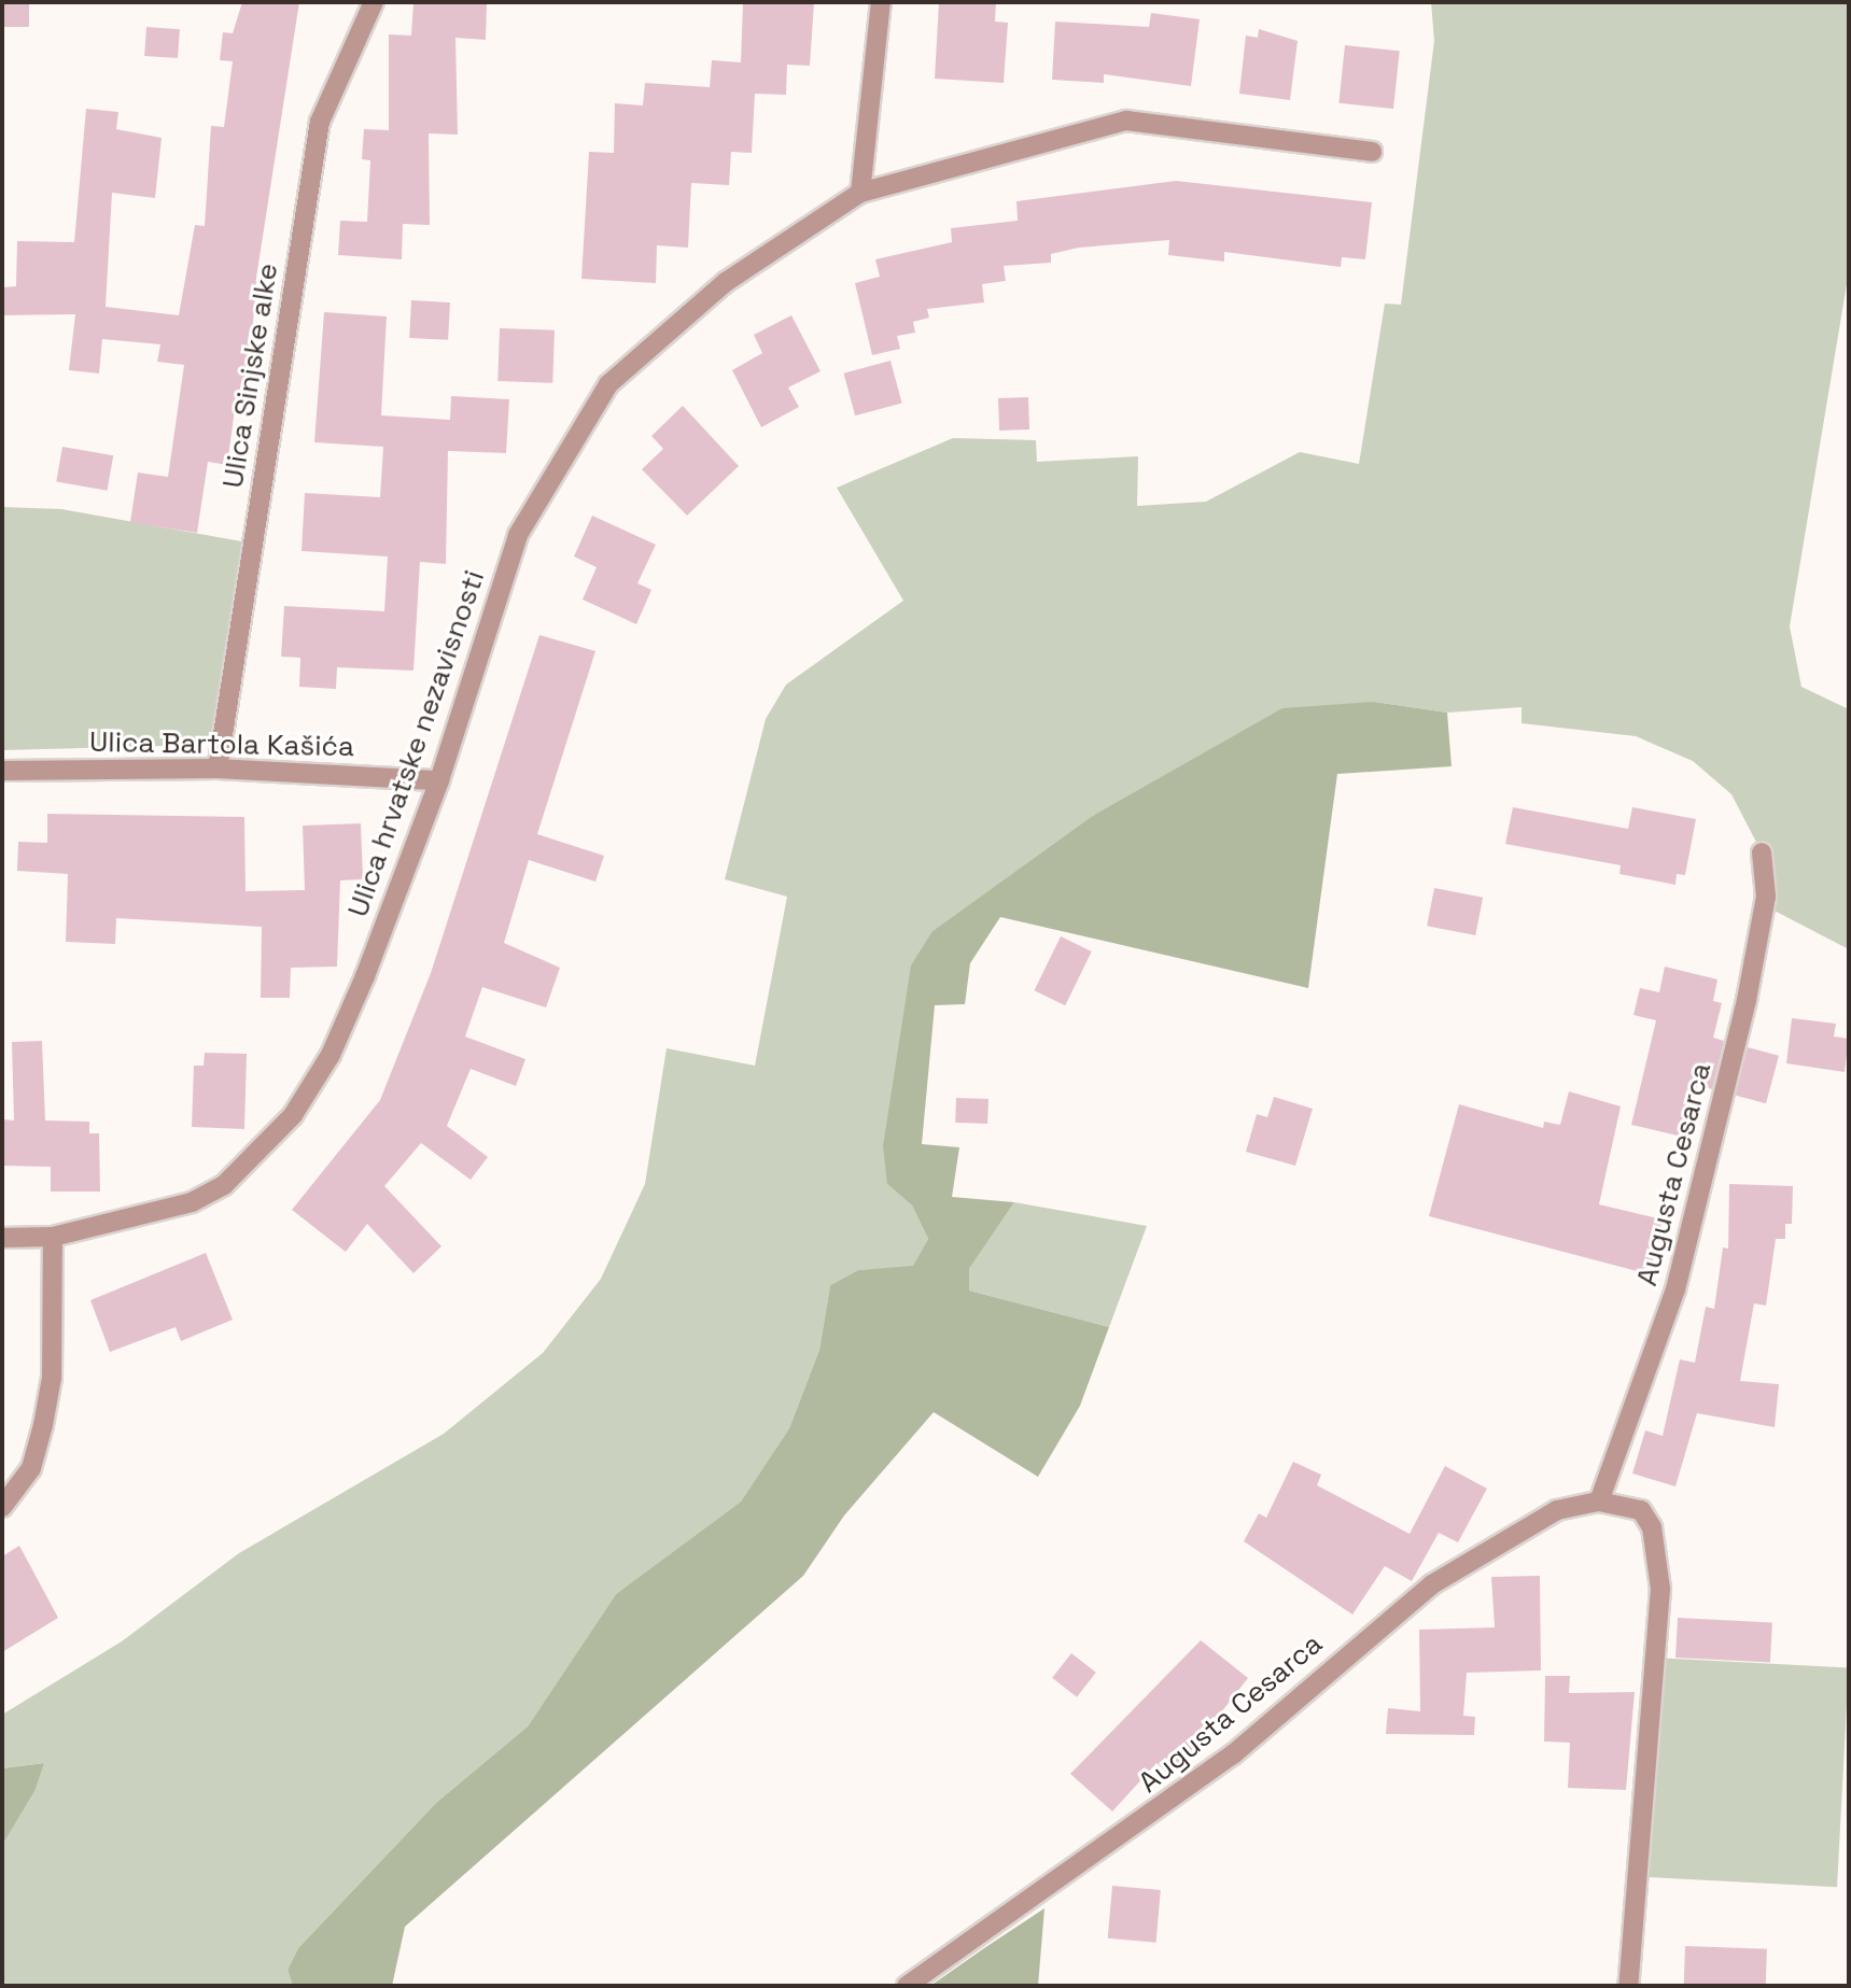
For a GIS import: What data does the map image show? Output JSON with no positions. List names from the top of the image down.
{
  "streets": {
    "street": [
      "Ulica Sinjske alke",
      "Ulica hrvatske nezavisnosti",
      "Ulica Bartola Kašića",
      "Augusta Cesarca"
    ]
  },
  "crossings": [
    ["Ulica Sinjske alke", "Ulica Bartola Kašića"],
    ["Ulica hrvatske nezavisnosti", "Ulica Bartola Kašića"]
  ]
}
